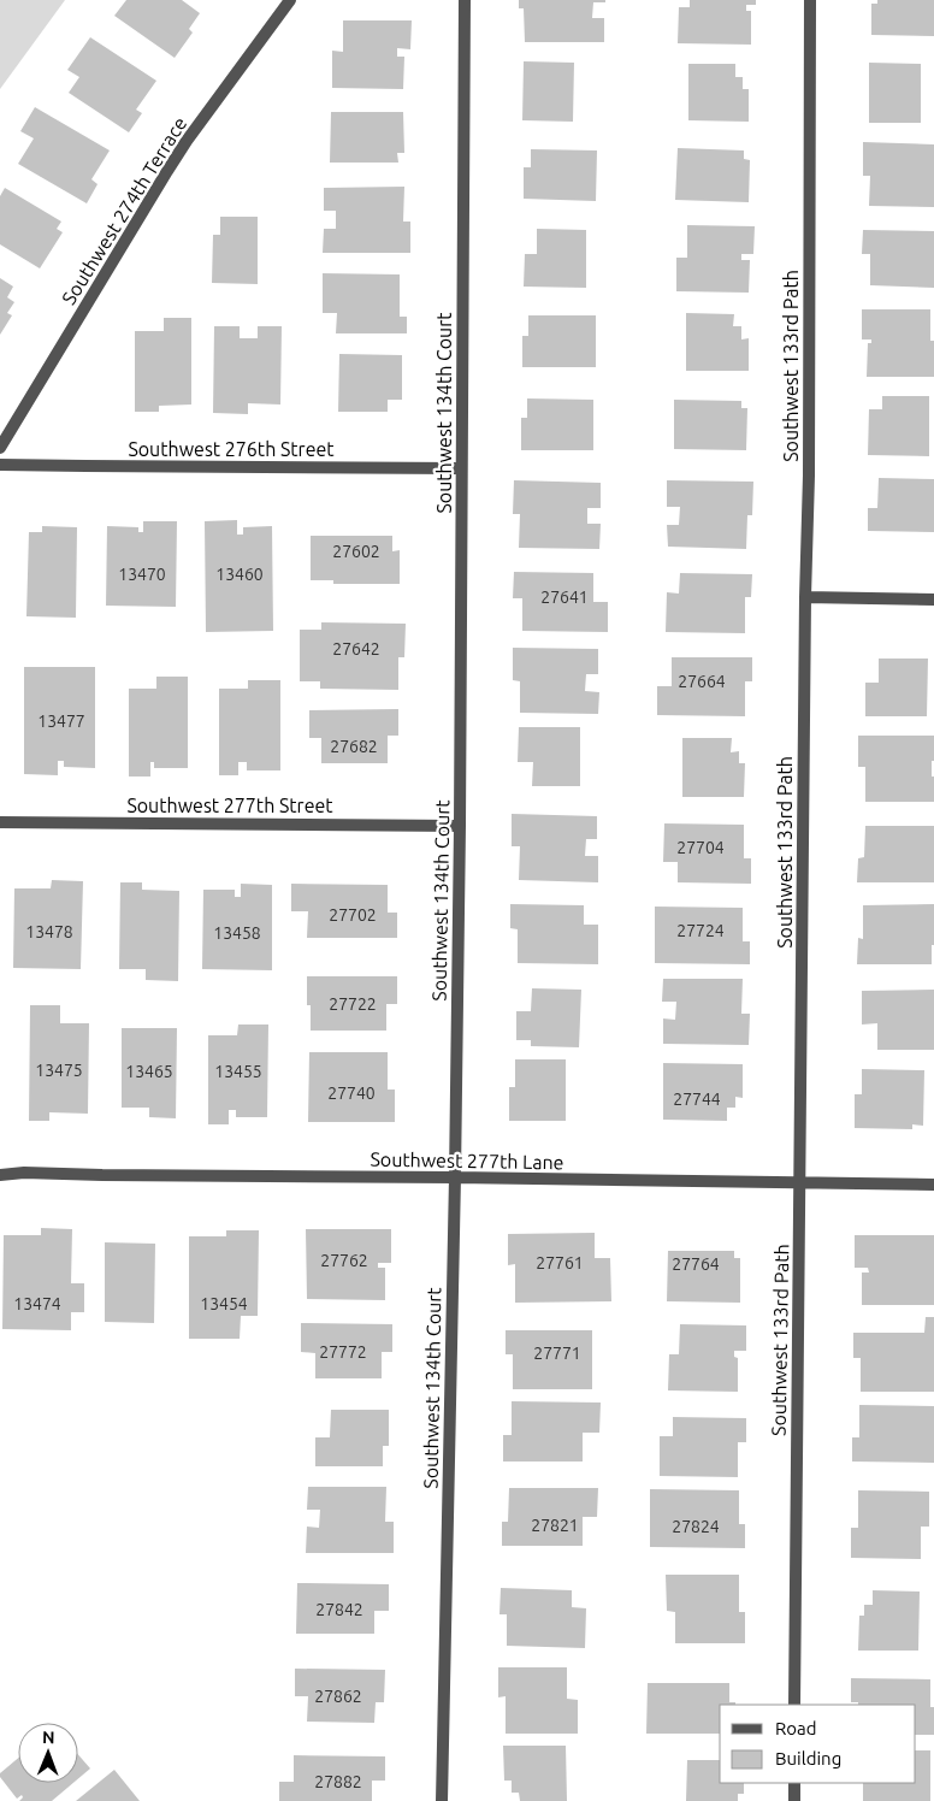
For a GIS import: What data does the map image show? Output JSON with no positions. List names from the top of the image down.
{
  "streets": {
    "street": [
      "Southwest 274th Terrace",
      "Southwest 133rd Path",
      "Southwest 134th Court",
      "Southwest 276th Street",
      "Southwest 277th Street",
      "Southwest 277th Lane"
    ]
  },
  "crossings": [
    ["Southwest 133rd Path", "Southwest 277th Lane"],
    ["Southwest 134th Court", "Southwest 276th Street"],
    ["Southwest 134th Court", "Southwest 277th Street"],
    ["Southwest 134th Court", "Southwest 277th Lane"]
  ],
  "house_numbers": [
    "27602",
    "13470",
    "13460",
    "27641",
    "27642",
    "27664",
    "13477",
    "27682",
    "27704",
    "27702",
    "27724",
    "13478",
    "13458",
    "27722",
    "13475",
    "13465",
    "13455",
    "27740",
    "27744",
    "27762",
    "27761",
    "27764",
    "13474",
    "13454",
    "27772",
    "27771",
    "27821",
    "27824",
    "27842",
    "27862",
    "27882"
  ],
  "legend": ["Road", "Building"],
  "north": "top"
}
